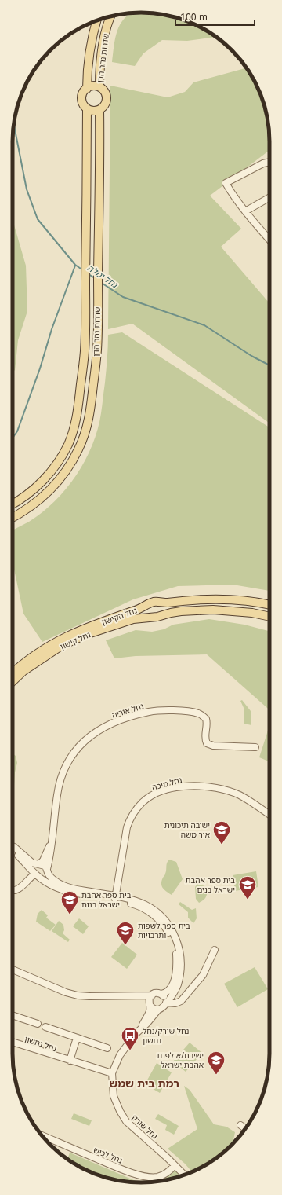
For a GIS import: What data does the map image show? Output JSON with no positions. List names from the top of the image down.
{
  "streets": {
    "main road": ["שדרות נהר הדן", "נחל הקישון", "נחל קישון"],
    "street": [
      "נחל אוריה",
      "נחל מיכה",
      "נחל נחשון",
      "נחל שורק",
      "נחל לכיש"
    ]
  },
  "crossings": [
    ["נחל הקישון", "נחל קישון"],
    ["נחל נחשון", "נחל שורק"],
    ["נחל שורק", "נחל לכיש"]
  ],
  "districts": ["רמת בית שמש"],
  "water": ["נחל ימלה"],
  "places": {
    "school or university": [
      "ישיבה תיכונית אור משה",
      "בית ספר אהבת ישראל בנים",
      "בית ספר אהבת ישראל בנות",
      "בית ספר לשפות ותרבויות",
      "ישיבת/אולפנת אהבת ישראל"
    ],
    "bus stop": ["נחל שורק/נחל נחשון"]
  },
  "scale_bar": "100 m"
}
